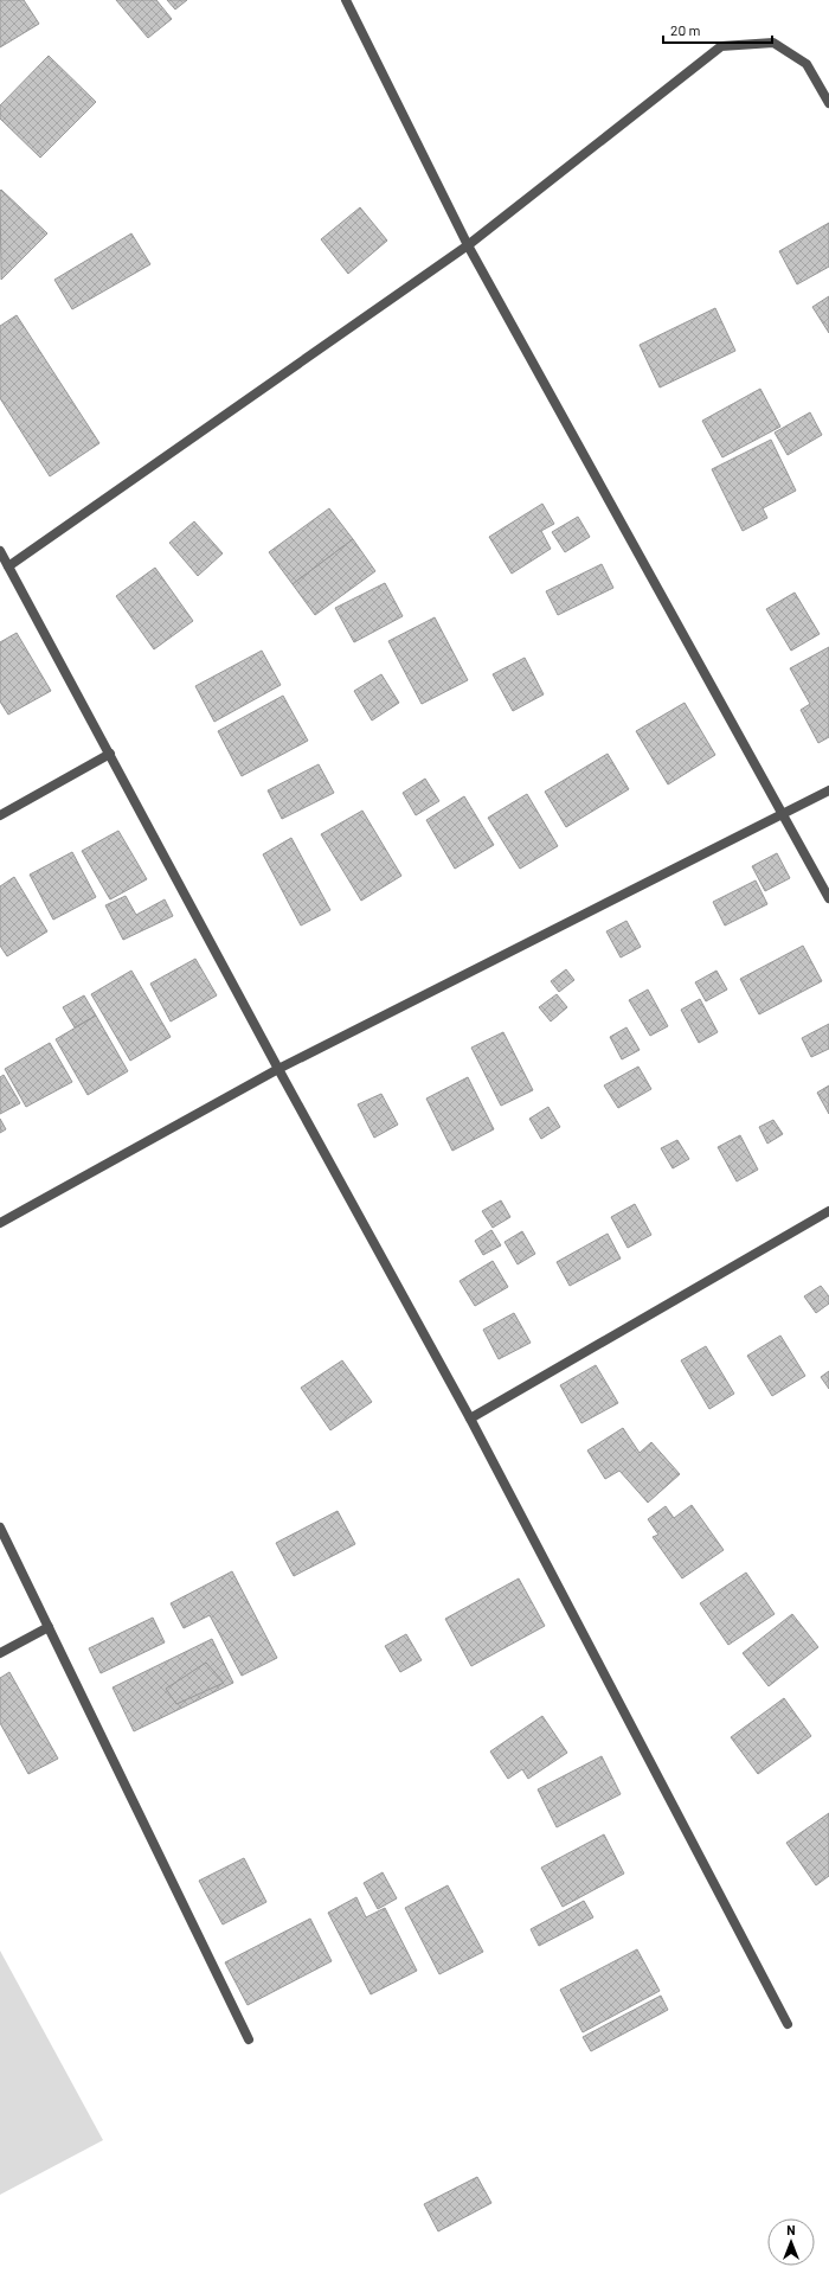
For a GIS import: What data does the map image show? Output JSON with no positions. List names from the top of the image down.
{
  "scale_bar": "20 m",
  "north": "top"
}
